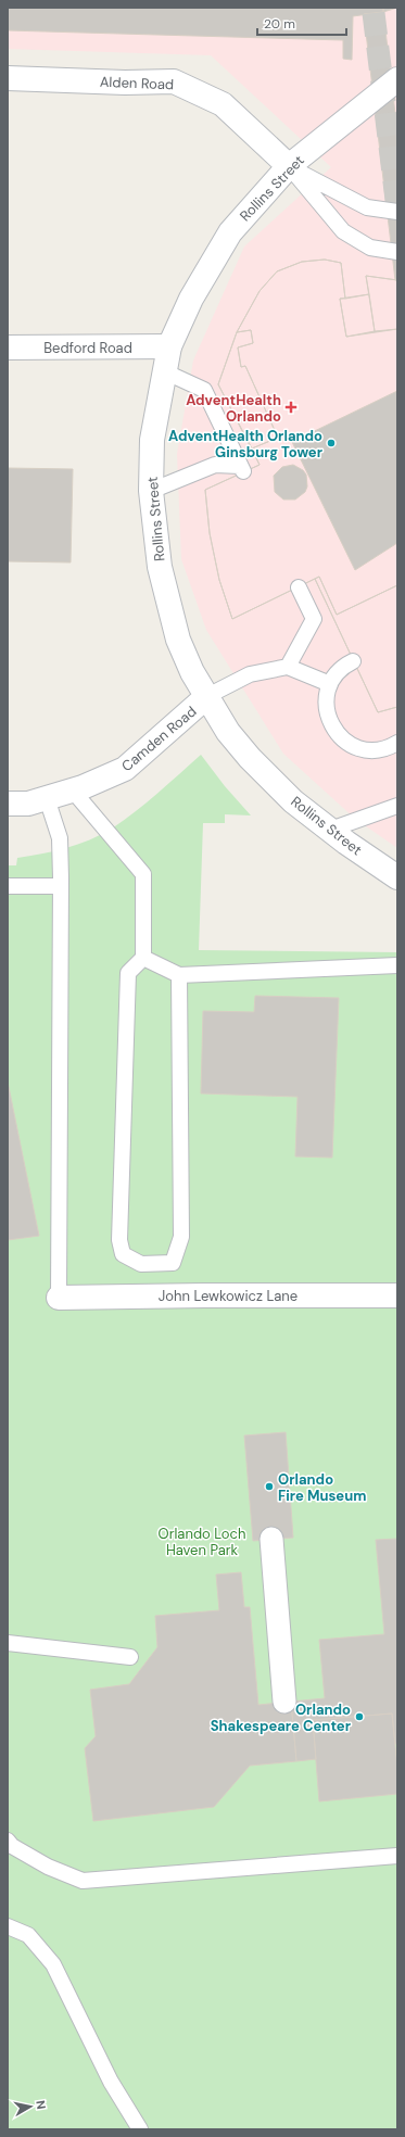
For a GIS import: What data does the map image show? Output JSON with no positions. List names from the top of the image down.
{
  "streets": {
    "street": [
      "Alden Road",
      "Rollins Street",
      "Bedford Road",
      "Camden Road",
      "John Lewkowicz Lane"
    ]
  },
  "crossings": [
    ["Alden Road", "Rollins Street"],
    ["Rollins Street", "Bedford Road"],
    ["Rollins Street", "Camden Road"]
  ],
  "parks": ["Orlando Loch Haven Park"],
  "places": {
    "health": ["AdventHealth Orlando"],
    "other": ["AdventHealth Orlando Ginsburg Tower", "Orlando Fire Museum", "Orlando Shakespeare Center"]
  },
  "scale_bar": "20 m",
  "north": "right"
}
